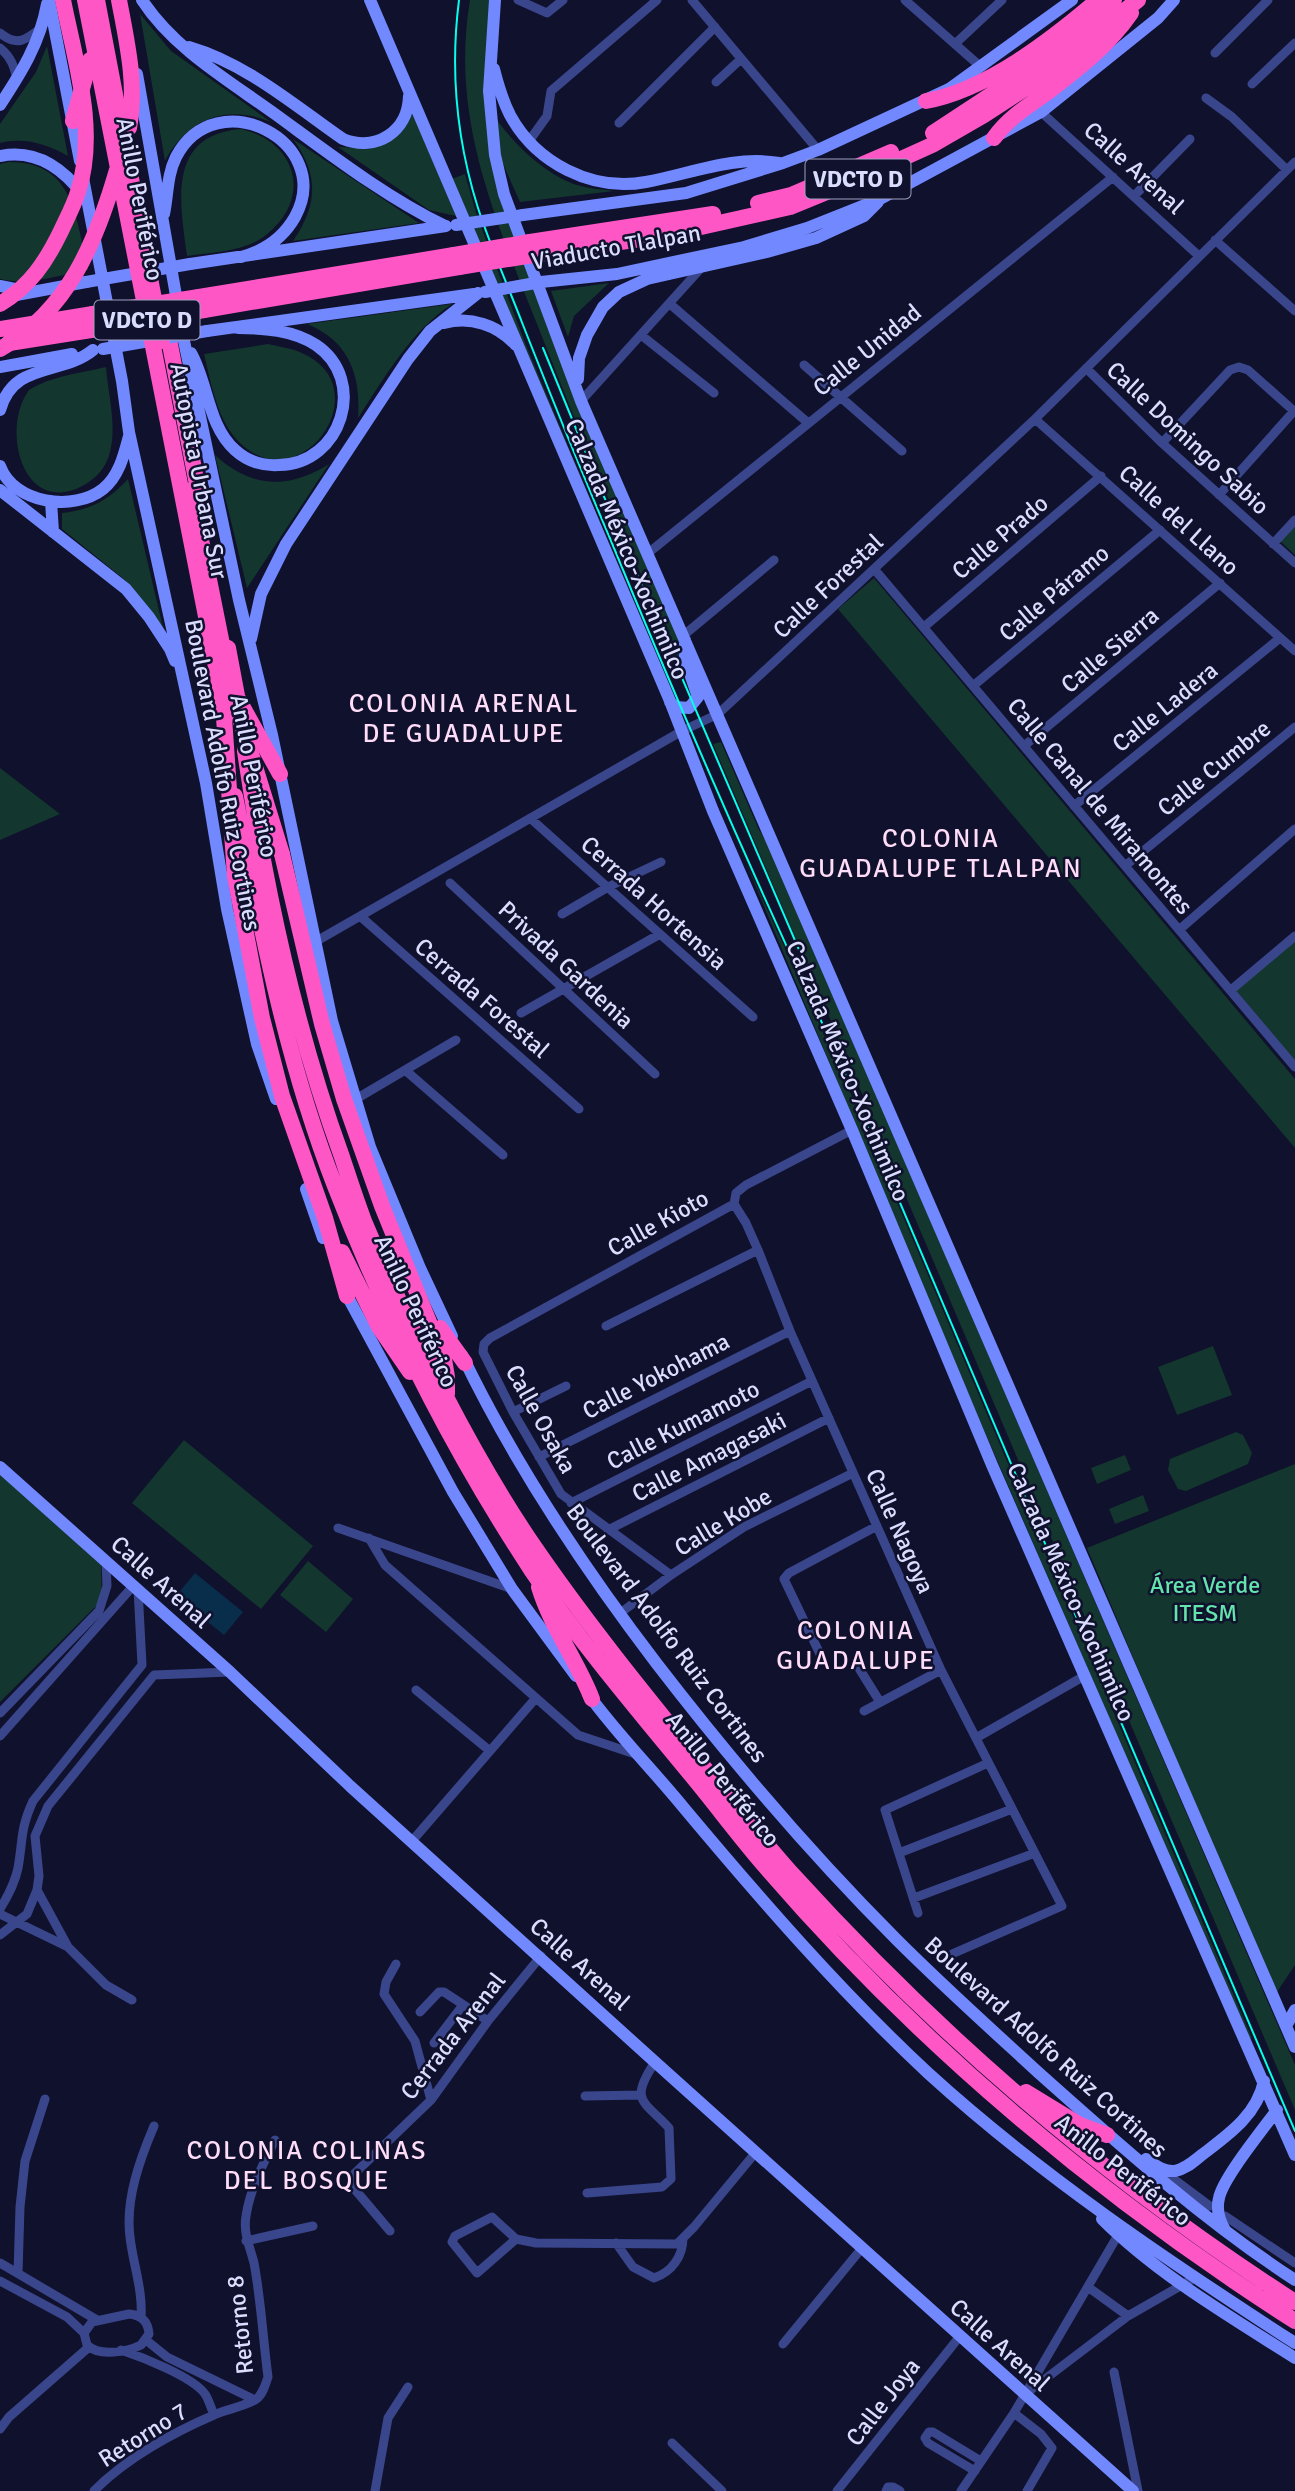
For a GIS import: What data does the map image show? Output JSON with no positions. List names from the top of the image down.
{
  "streets": {
    "highway": [
      "VDCTO D",
      "Anillo Periférico",
      "Viaducto Tlalpan",
      "Autopista Urbana Sur"
    ],
    "main road": ["Calle Arenal", "Calzada México-Xochimilco", "Boulevard Adolfo Ruiz Cortines"],
    "street": [
      "Calle Unidad",
      "Calle Domingo Sabio",
      "Calle del Llano",
      "Calle Prado",
      "Calle Forestal",
      "Calle Páramo",
      "Calle Sierra",
      "Calle Ladera",
      "Calle Cumbre",
      "Calle Canal de Miramontes",
      "Cerrada Hortensia",
      "Privada Gardenia",
      "Cerrada Forestal",
      "Calle Kioto",
      "Calle Yokohama",
      "Calle Osaka",
      "Calle Kumamoto",
      "Calle Amagasaki",
      "Calle Kobe",
      "Calle Nagoya",
      "Cerrada Arenal",
      "Retorno 8",
      "Calle Joya",
      "Retorno 7"
    ]
  },
  "crossings": [
    ["Calle Arenal", "Viaducto Tlalpan"],
    ["Calle Arenal", "Calle Unidad"],
    ["Calle Arenal", "Calle Forestal"],
    ["Calle Arenal", "Cerrada Arenal"],
    ["Calle Arenal", "Calle Joya"],
    ["Anillo Periférico", "Autopista Urbana Sur"],
    ["Calle Unidad", "Calzada México-Xochimilco"],
    ["Calle Domingo Sabio", "Calle Forestal"],
    ["Calle del Llano", "Calle Prado"],
    ["Calle del Llano", "Calle Forestal"],
    ["Calle del Llano", "Calle Páramo"],
    ["Calle del Llano", "Calle Sierra"],
    ["Calle del Llano", "Calle Ladera"],
    ["Calle Prado", "Calle Canal de Miramontes"],
    ["Calzada México-Xochimilco", "Calle Forestal"],
    ["Calzada México-Xochimilco", "Calle Kioto"],
    ["Calle Forestal", "Boulevard Adolfo Ruiz Cortines"],
    ["Calle Forestal", "Calle Canal de Miramontes"],
    ["Calle Forestal", "Cerrada Hortensia"],
    ["Calle Forestal", "Cerrada Forestal"],
    ["Calle Páramo", "Calle Canal de Miramontes"],
    ["Calle Sierra", "Calle Canal de Miramontes"],
    ["Calle Ladera", "Calle Canal de Miramontes"],
    ["Calle Cumbre", "Calle Canal de Miramontes"],
    ["Boulevard Adolfo Ruiz Cortines", "Calle Kobe"],
    ["Calle Kioto", "Calle Osaka"],
    ["Calle Kioto", "Calle Nagoya"],
    ["Calle Yokohama", "Calle Osaka"],
    ["Calle Yokohama", "Calle Nagoya"],
    ["Calle Osaka", "Calle Kumamoto"],
    ["Calle Osaka", "Calle Amagasaki"],
    ["Calle Osaka", "Calle Kobe"],
    ["Calle Kumamoto", "Calle Nagoya"],
    ["Calle Amagasaki", "Calle Nagoya"],
    ["Calle Kobe", "Calle Nagoya"],
    ["Retorno 8", "Retorno 7"]
  ],
  "districts": [
    "COLONIA ARENAL DE GUADALUPE",
    "COLONIA GUADALUPE TLALPAN",
    "COLONIA GUADALUPE",
    "COLONIA COLINAS DEL BOSQUE"
  ],
  "parks": ["Área Verde ITESM"]
}
